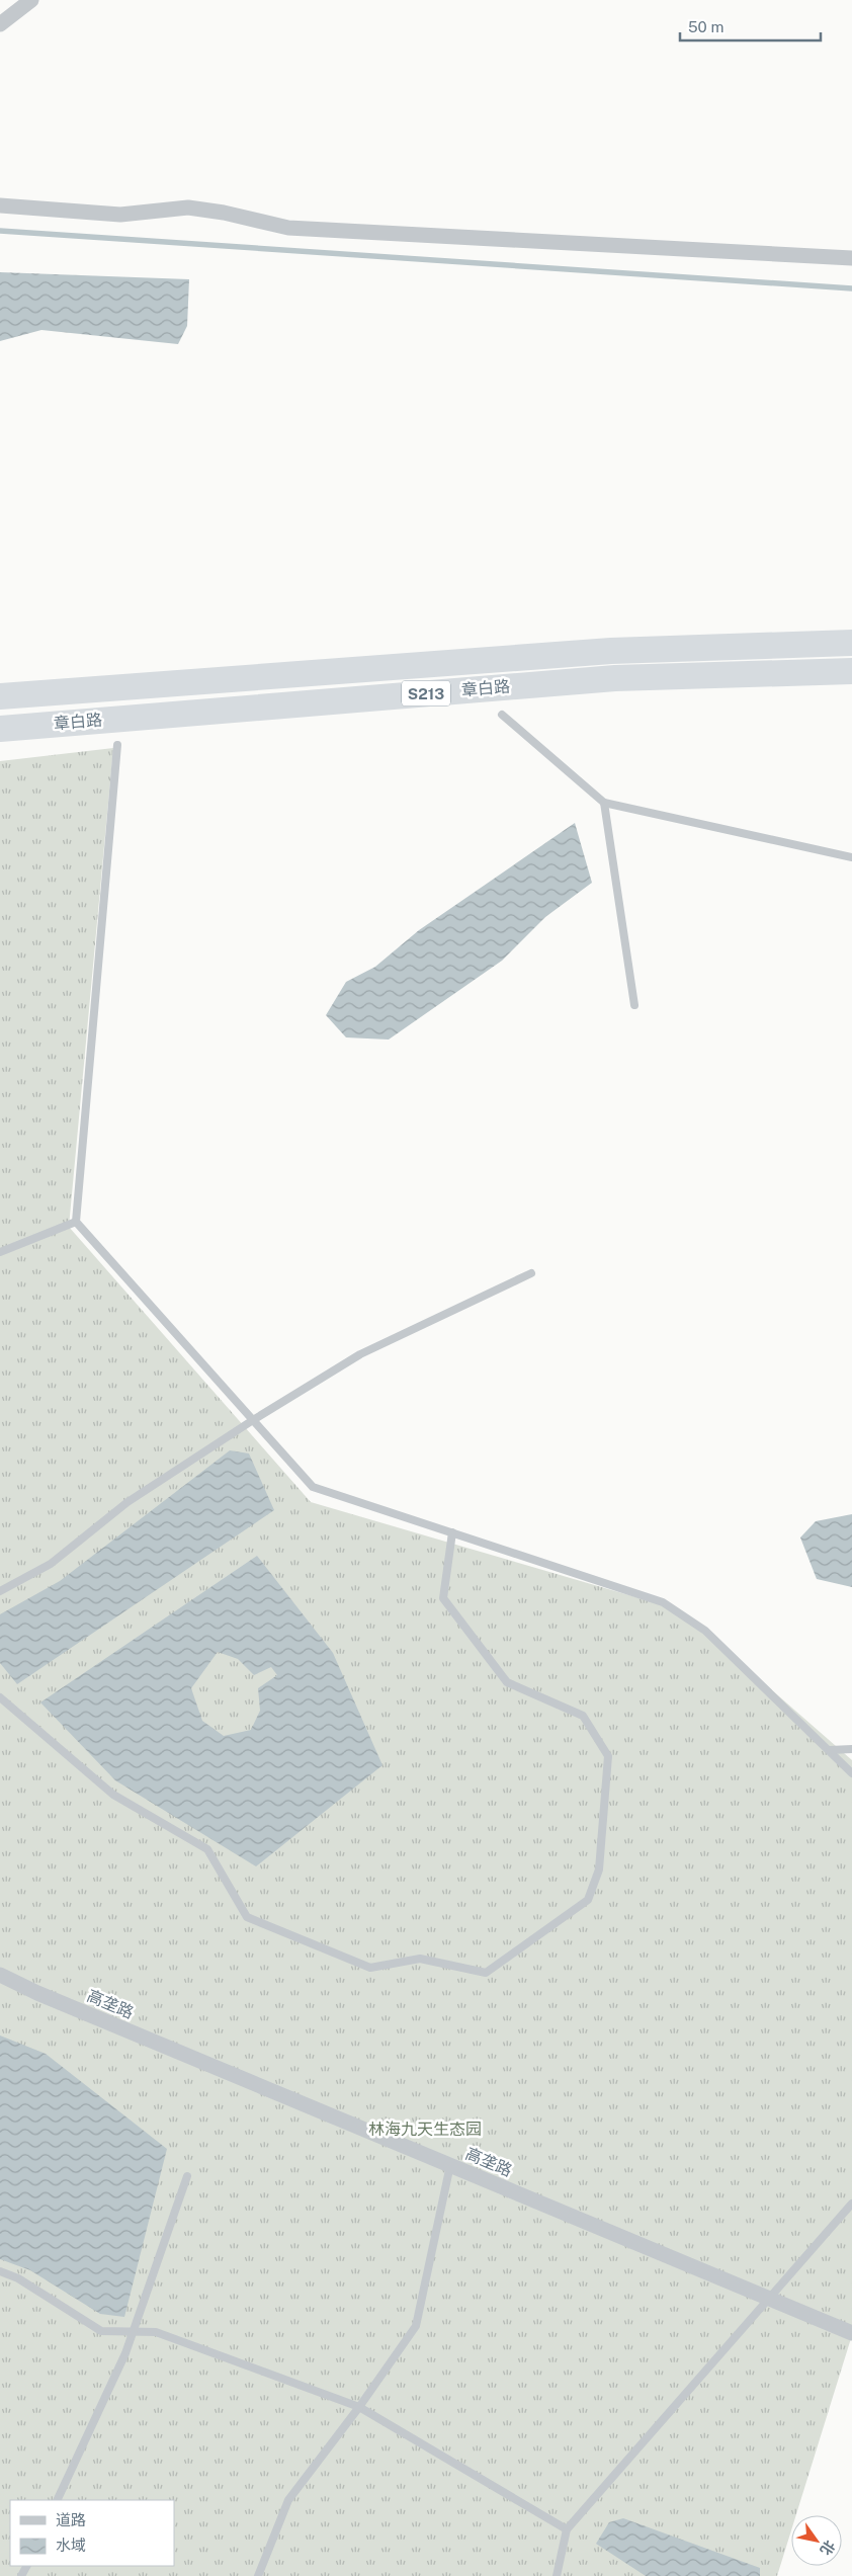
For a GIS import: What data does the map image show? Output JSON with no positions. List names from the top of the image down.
{
  "streets": {
    "highway": ["章白路", "S213"],
    "street": ["高垄路"]
  },
  "parks": ["林海九天生态园"],
  "legend": ["道路", "水域"],
  "scale_bar": "50 m",
  "north": "bottom right"
}
